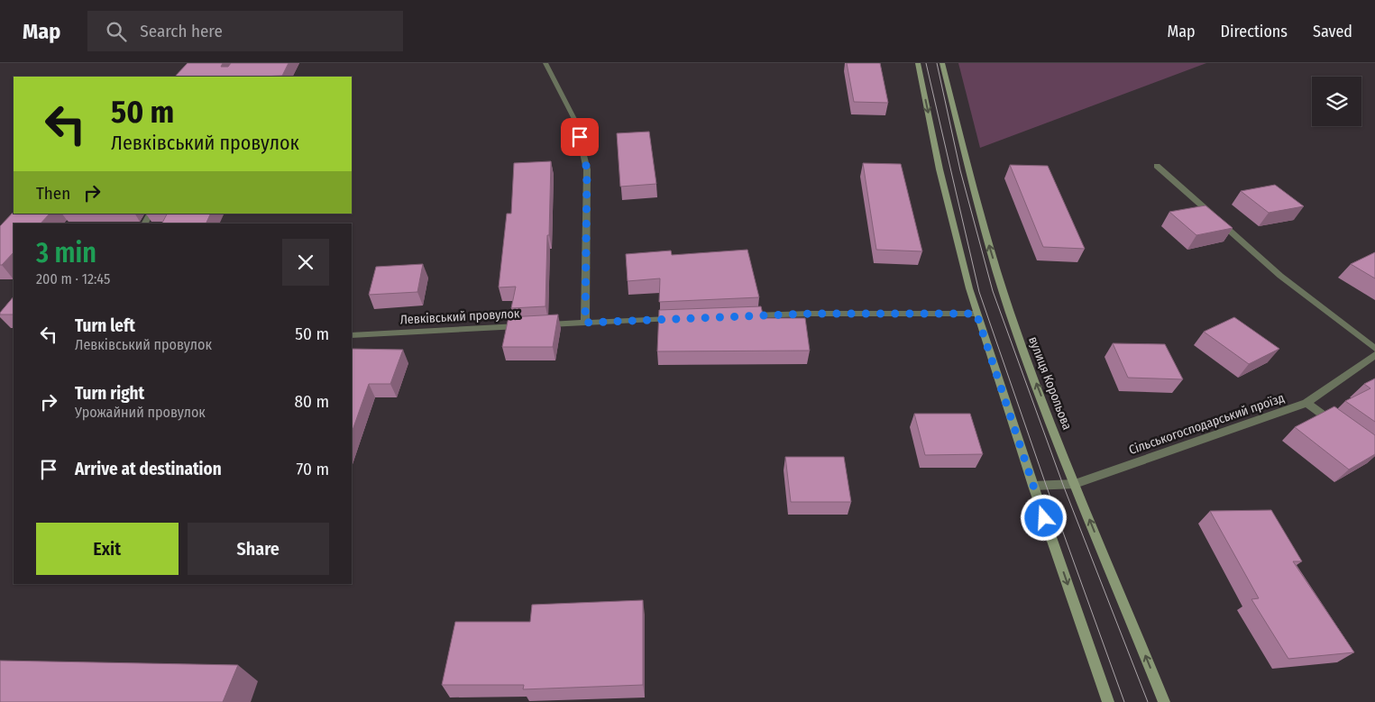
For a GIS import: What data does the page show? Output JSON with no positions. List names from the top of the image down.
{
  "streets": {
    "main road": ["вулиця Корольова"],
    "street": ["Левківський провулок", "Сільськогосподарський проїзд"]
  },
  "crossings": [
    ["вулиця Корольова", "Сільськогосподарський проїзд"]
  ],
  "page": {
    "header": "Map",
    "search": "Search here",
    "nav": ["Map", "Directions", "Saved"],
    "turn": ["50 m", "Левківський провулок"],
    "then": "Then",
    "heading": ["3 min", "200 m · 12:45"],
    "list": [
      {
        "name": "Turn left",
        "note": "Левківський провулок",
        "value": "50 m"
      },
      {
        "name": "Turn right",
        "note": "Урожайний провулок",
        "value": "80 m"
      },
      {
        "name": "Arrive at destination",
        "value": "70 m"
      }
    ],
    "buttons": ["Exit", "Share"]
  }
}
